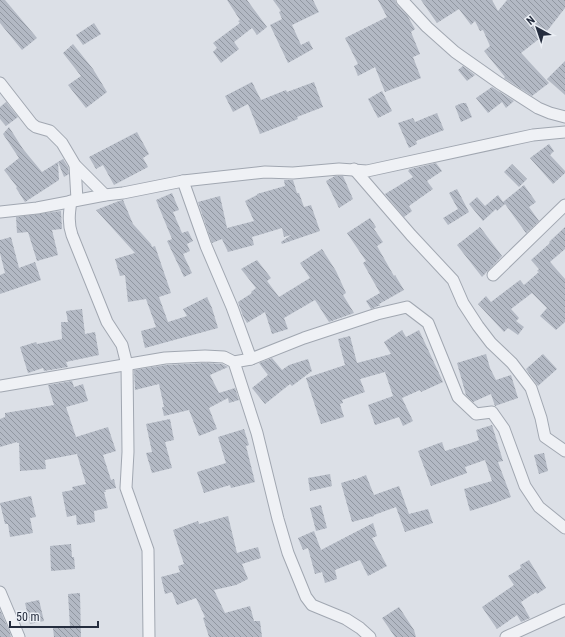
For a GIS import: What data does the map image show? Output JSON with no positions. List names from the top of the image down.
{
  "scale_bar": "50 m",
  "north": "top left"
}
